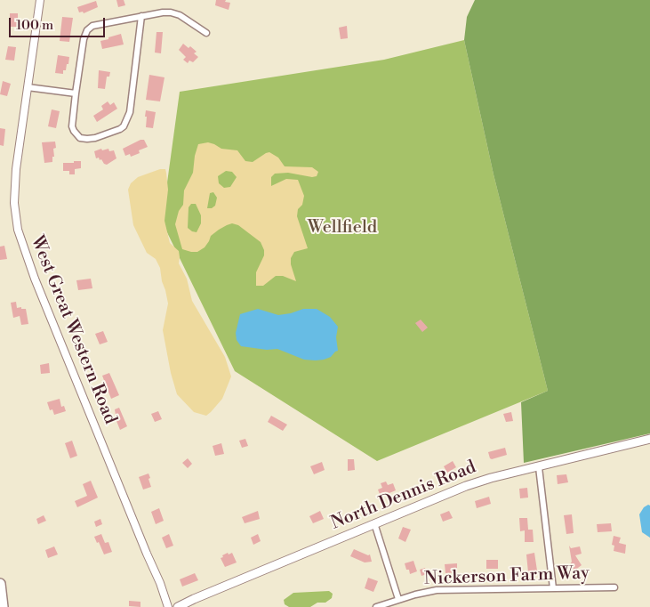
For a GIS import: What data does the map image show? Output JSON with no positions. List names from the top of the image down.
{
  "streets": {
    "main road": ["North Dennis Road"],
    "street": ["West Great Western Road", "Nickerson Farm Way"]
  },
  "parks": ["Wellfield"],
  "scale_bar": "100 m"
}
